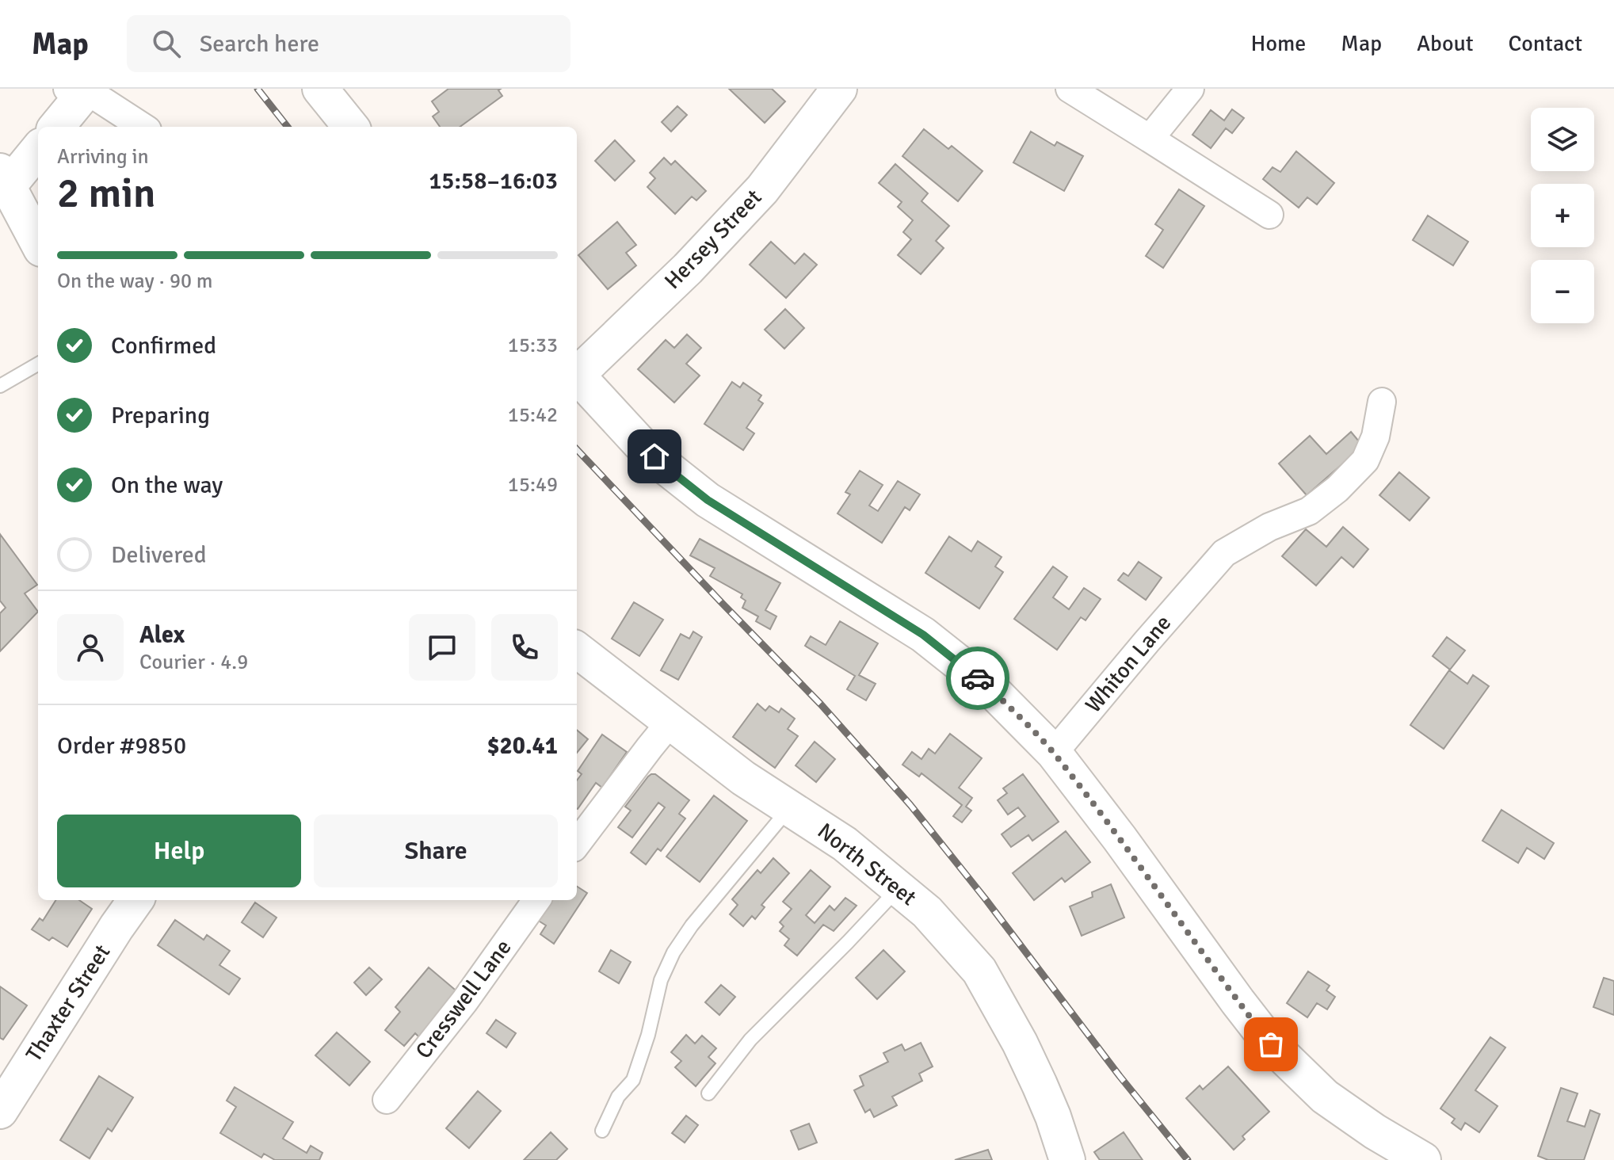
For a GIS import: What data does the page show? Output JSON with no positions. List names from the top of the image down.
{
  "streets": {
    "street": [
      "Hersey Street",
      "Whiton Lane",
      "North Street",
      "Cresswell Lane",
      "Thaxter Street"
    ]
  },
  "page": {
    "header": "Map",
    "search": "Search here",
    "nav": [
      "Home",
      "Map",
      "About",
      "Contact"
    ],
    "map_buttons": ["+", "−"],
    "heading": ["2 min", "Arriving in", "15:58–16:03"],
    "panel": [
      "Alex",
      "Courier · 4.9",
      "Order #9850",
      "$20.41"
    ],
    "bar": "On the way · 90 m",
    "list": [
      ["Confirmed", "15:33"],
      ["Preparing", "15:42"],
      ["On the way", "15:49"],
      "Delivered"
    ],
    "buttons": ["Help", "Share"]
  }
}
